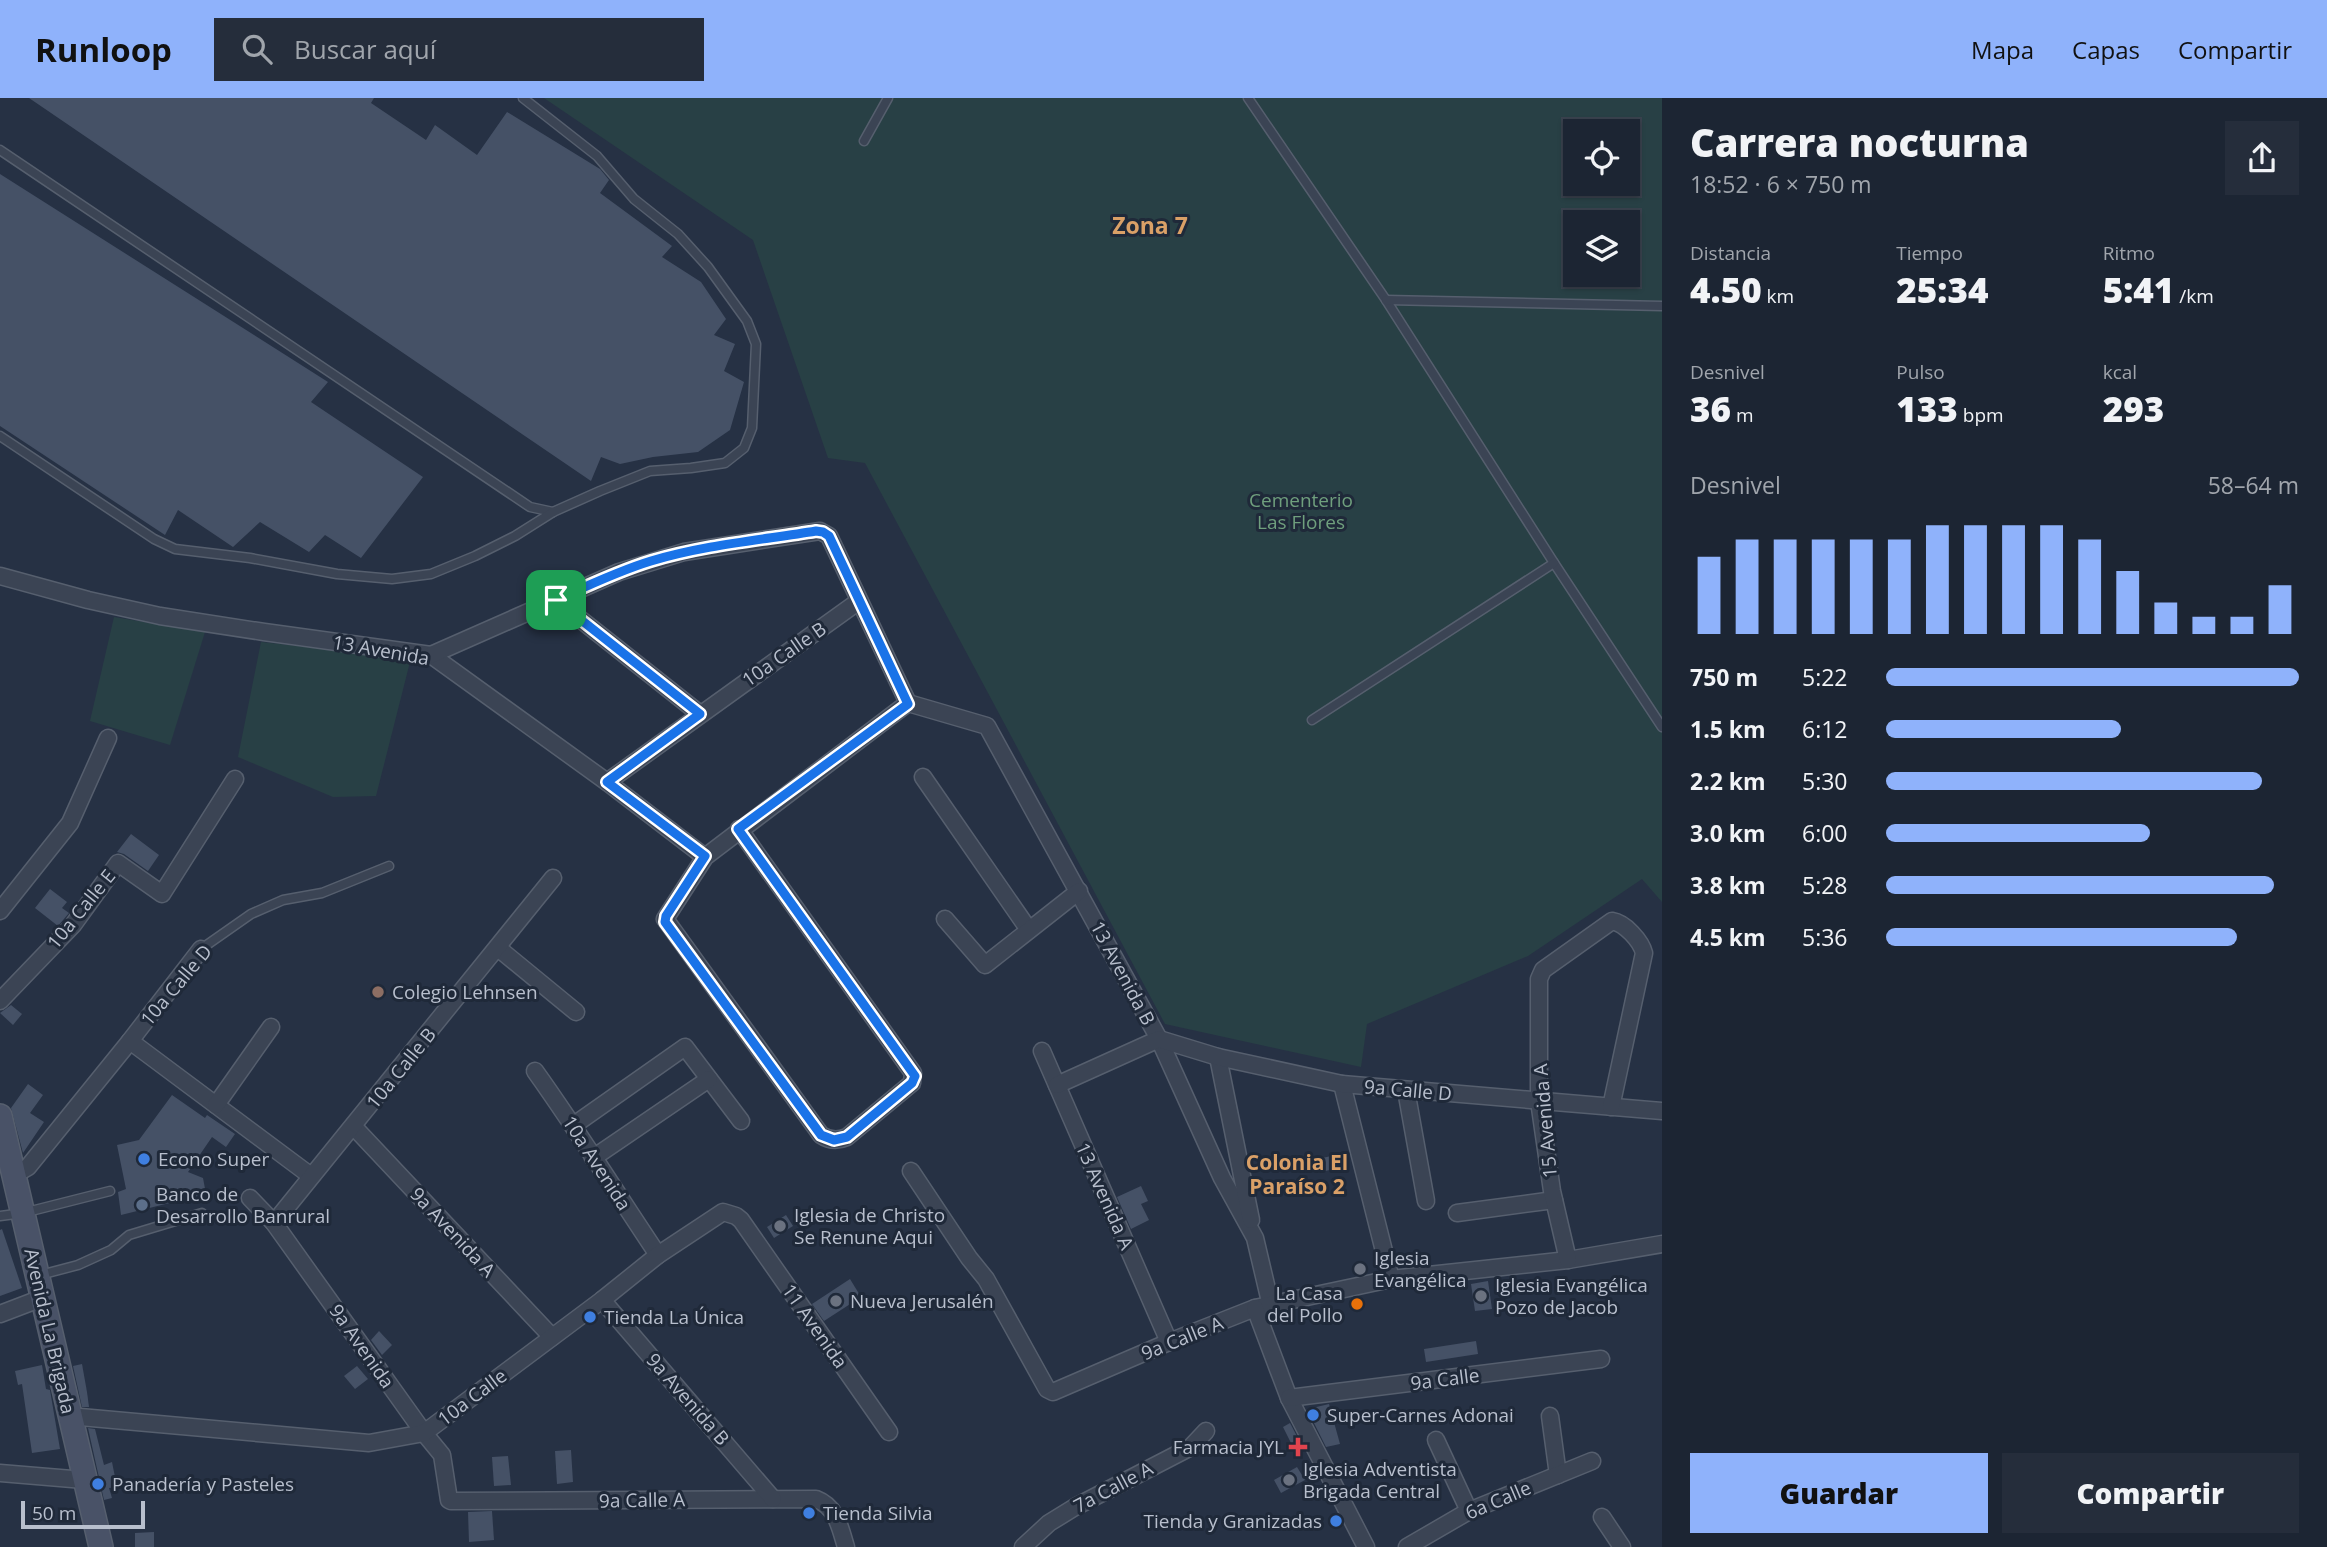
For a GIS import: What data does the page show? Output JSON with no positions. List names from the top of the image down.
{
  "streets": {
    "main road": ["Avenida La Brigada"],
    "street": [
      "13 Avenida",
      "10a Calle B",
      "10a Calle E",
      "13 Avenida B",
      "10a Calle D",
      "9a Calle D",
      "15 Avenida A",
      "10a Avenida",
      "13 Avenida A",
      "9a Avenida A",
      "11 Avenida",
      "9a Calle A",
      "9a Avenida",
      "9a Calle",
      "10a Calle",
      "9a Avenida B",
      "7a Calle A",
      "6a Calle"
    ]
  },
  "crossings": [
    ["13 Avenida", "10a Calle B"],
    ["10a Calle B", "9a Avenida A"],
    ["10a Calle B", "9a Avenida"],
    ["13 Avenida B", "9a Calle D"],
    ["13 Avenida B", "9a Calle A"],
    ["13 Avenida B", "9a Calle"],
    ["10a Calle D", "Avenida La Brigada"],
    ["9a Calle D", "15 Avenida A"],
    ["15 Avenida A", "9a Calle A"],
    ["10a Avenida", "10a Calle"],
    ["13 Avenida A", "9a Calle A"],
    ["9a Avenida A", "10a Calle"],
    ["11 Avenida", "10a Calle"],
    ["Avenida La Brigada", "10a Calle"],
    ["9a Calle A", "9a Avenida"],
    ["9a Calle A", "9a Avenida B"],
    ["9a Avenida", "10a Calle"],
    ["10a Calle", "9a Avenida B"]
  ],
  "districts": ["Zona 7", "Colonia El Paraíso 2"],
  "parks": ["Cementerio Las Flores"],
  "places": {
    "other": [
      "Colegio Lehnsen",
      "Econo Super",
      "Banco de Desarrollo Banrural",
      "Iglesia de Christo Se Renune Aqui",
      "Iglesia Evangélica",
      "Iglesia Evangélica Pozo de Jacob",
      "Nueva Jerusalén",
      "La Casa del Pollo",
      "Tienda La Única",
      "Super-Carnes Adonai",
      "Iglesia Adventista Brigada Central",
      "Panadería y Pasteles",
      "Tienda Silvia",
      "Tienda y Granizadas"
    ],
    "health": ["Farmacia JYL"]
  },
  "scale_bar": "50 m",
  "page": {
    "header": "Runloop",
    "search": "Buscar aquí",
    "nav": ["Mapa", "Capas", "Compartir"],
    "heading": ["Carrera nocturna", "18:52 · 6 × 750 m"],
    "stats": [
      ["Distancia", "4.50 km"],
      ["Tiempo", "25:34"],
      ["Ritmo", "5:41 /km"],
      ["Desnivel", "36 m"],
      ["Pulso", "133 bpm"],
      ["kcal", "293"]
    ],
    "chart": ["Desnivel", "58–64 m"],
    "list": [
      {
        "name": "750 m",
        "note": "5:22"
      },
      {
        "name": "1.5 km",
        "note": "6:12"
      },
      {
        "name": "2.2 km",
        "note": "5:30"
      },
      {
        "name": "3.0 km",
        "note": "6:00"
      },
      {
        "name": "3.8 km",
        "note": "5:28"
      },
      {
        "name": "4.5 km",
        "note": "5:36"
      }
    ],
    "buttons": ["Guardar", "Compartir"],
    "scale": "50 m"
  }
}
